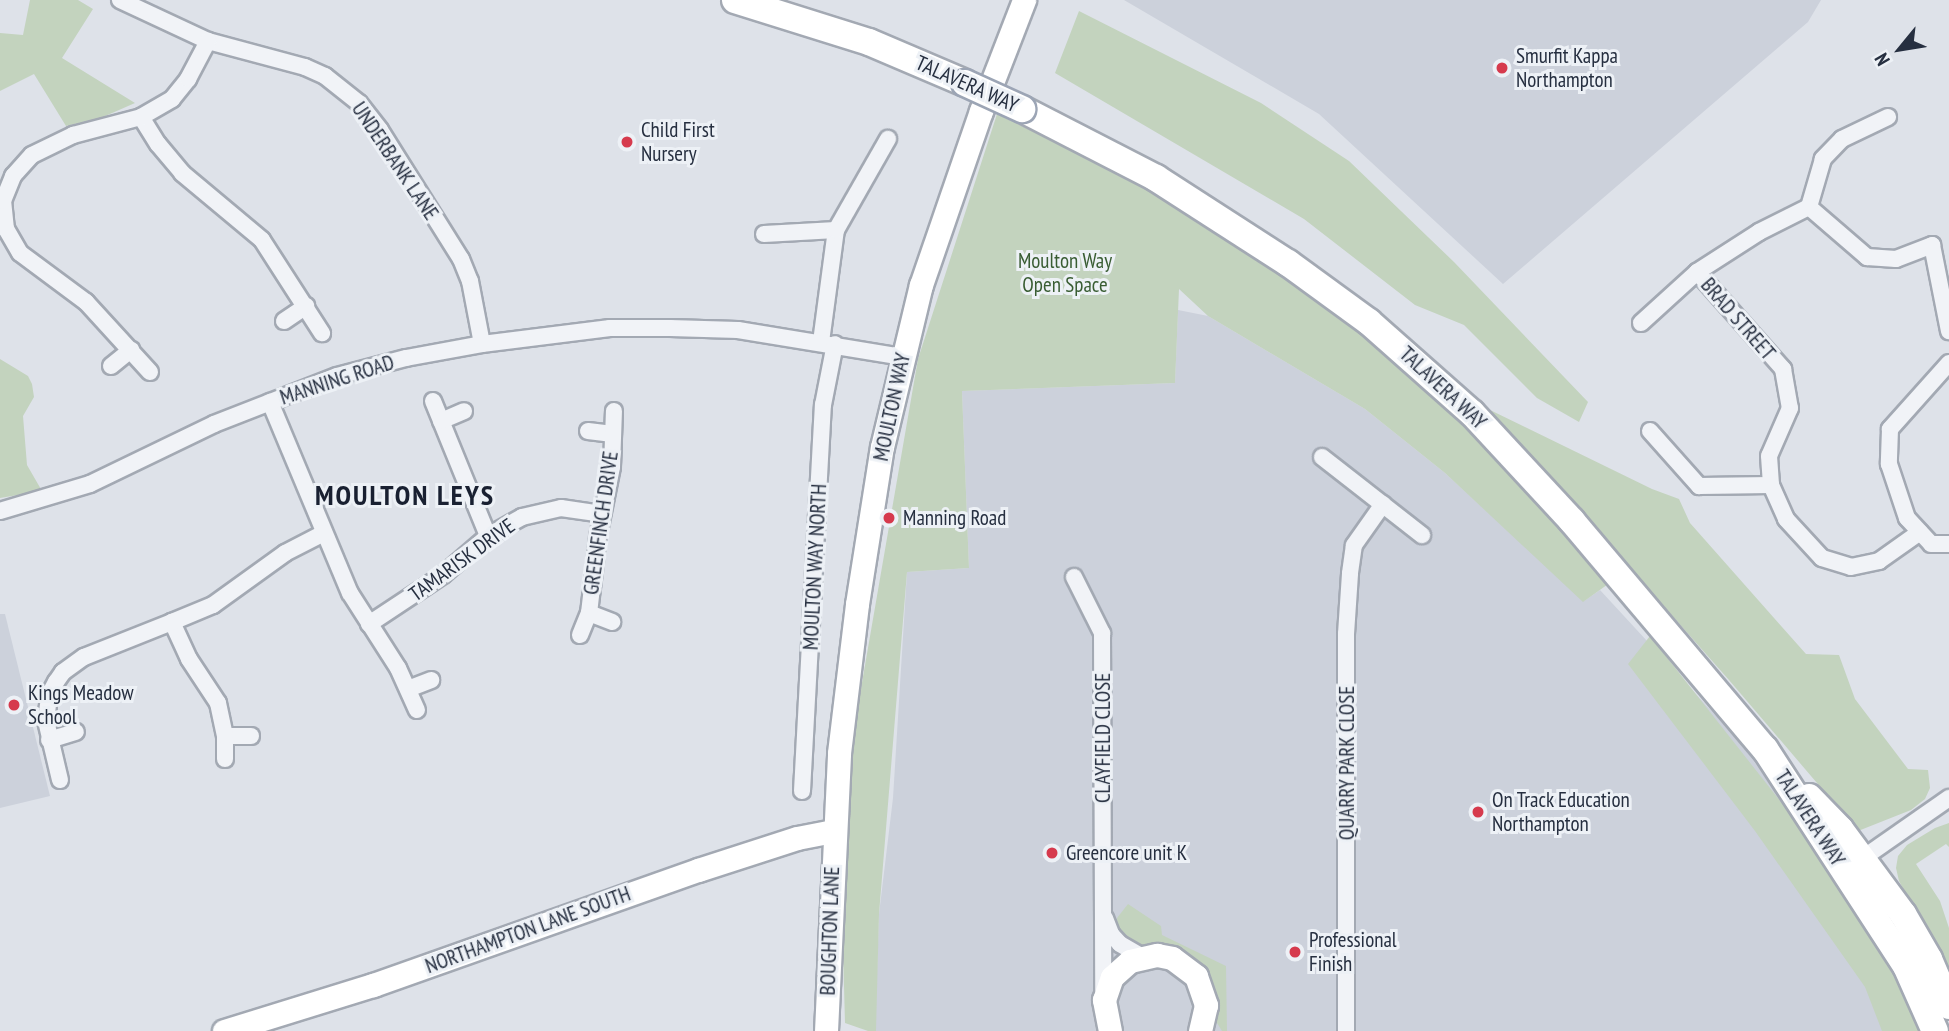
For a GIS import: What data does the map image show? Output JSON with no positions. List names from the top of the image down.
{
  "streets": {
    "main road": ["TALAVERA WAY"],
    "street": [
      "UNDERBANK LANE",
      "BRAD STREET",
      "MANNING ROAD",
      "MOULTON WAY",
      "GREENFINCH DRIVE",
      "TAMARISK DRIVE",
      "MOULTON WAY NORTH",
      "CLAYFIELD CLOSE",
      "QUARRY PARK CLOSE",
      "NORTHAMPTON LANE SOUTH",
      "BOUGHTON LANE"
    ]
  },
  "crossings": [
    ["UNDERBANK LANE", "MANNING ROAD"],
    ["MANNING ROAD", "MOULTON WAY"],
    ["MANNING ROAD", "MOULTON WAY NORTH"],
    ["MOULTON WAY", "NORTHAMPTON LANE SOUTH"],
    ["MOULTON WAY", "BOUGHTON LANE"],
    ["GREENFINCH DRIVE", "TAMARISK DRIVE"],
    ["NORTHAMPTON LANE SOUTH", "BOUGHTON LANE"]
  ],
  "districts": ["MOULTON LEYS"],
  "parks": ["Moulton Way Open Space"],
  "places": [
    "Smurfit Kappa Northampton",
    "Child First Nursery",
    "Manning Road",
    "Kings Meadow School",
    "On Track Education Northampton",
    "Greencore unit K",
    "Professional Finish"
  ],
  "north": "bottom left"
}
